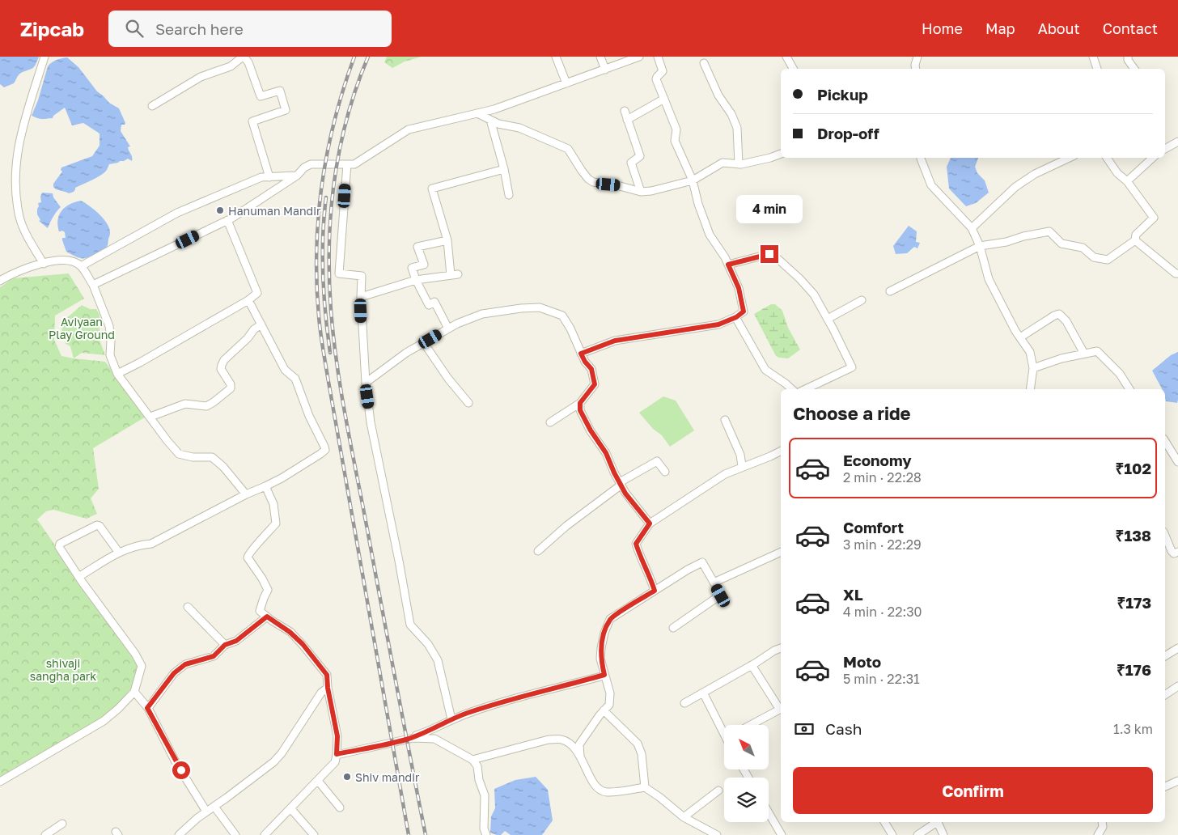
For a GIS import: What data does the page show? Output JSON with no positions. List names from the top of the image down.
{
  "parks": ["Aviyaan Play Ground", "shivaji sangha park"],
  "places": ["Hanuman Mandir", "Shiv mandir"],
  "north": "top left",
  "page": {
    "header": "Zipcab",
    "search": "Search here",
    "nav": [
      "Home",
      "Map",
      "About",
      "Contact"
    ],
    "banner": ["Pickup", "Drop-off"],
    "bubble": "4 min",
    "heading": "Choose a ride",
    "list": [
      {
        "name": "Economy",
        "note": "2 min · 22:28",
        "value": "₹102"
      },
      {
        "name": "Comfort",
        "note": "3 min · 22:29",
        "value": "₹138"
      },
      {
        "name": "XL",
        "note": "4 min · 22:30",
        "value": "₹173"
      },
      {
        "name": "Moto",
        "note": "5 min · 22:31",
        "value": "₹176"
      }
    ],
    "pay": ["Cash", "1.3 km"],
    "buttons": "Confirm"
  }
}
